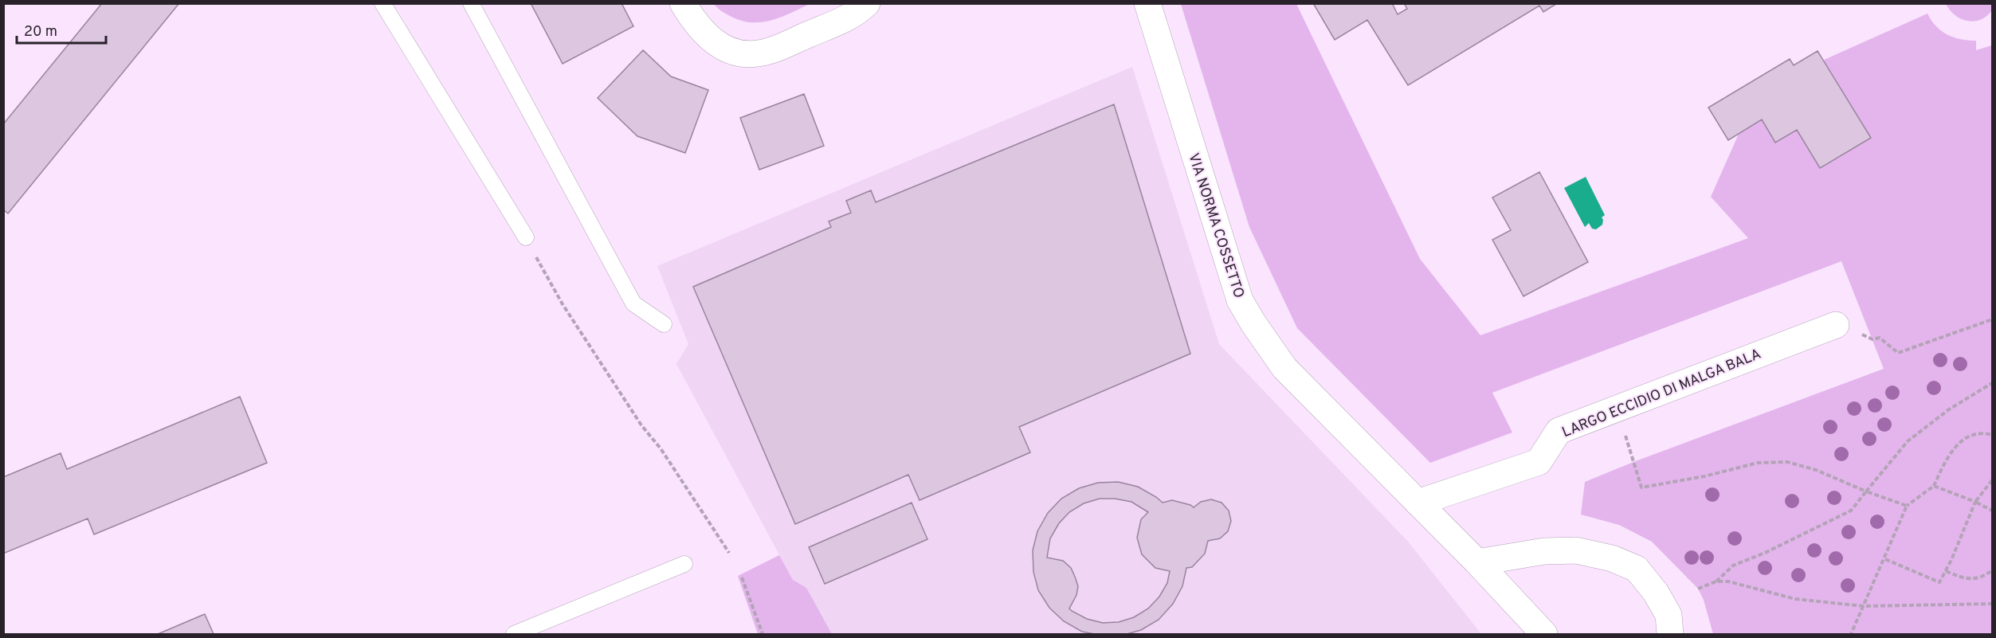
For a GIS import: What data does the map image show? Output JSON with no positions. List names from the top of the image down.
{
  "streets": {
    "street": ["VIA NORMA COSSETTO", "LARGO ECCIDIO DI MALGA BALA"]
  },
  "crossings": [
    ["VIA NORMA COSSETTO", "LARGO ECCIDIO DI MALGA BALA"]
  ],
  "scale_bar": "20 m"
}
